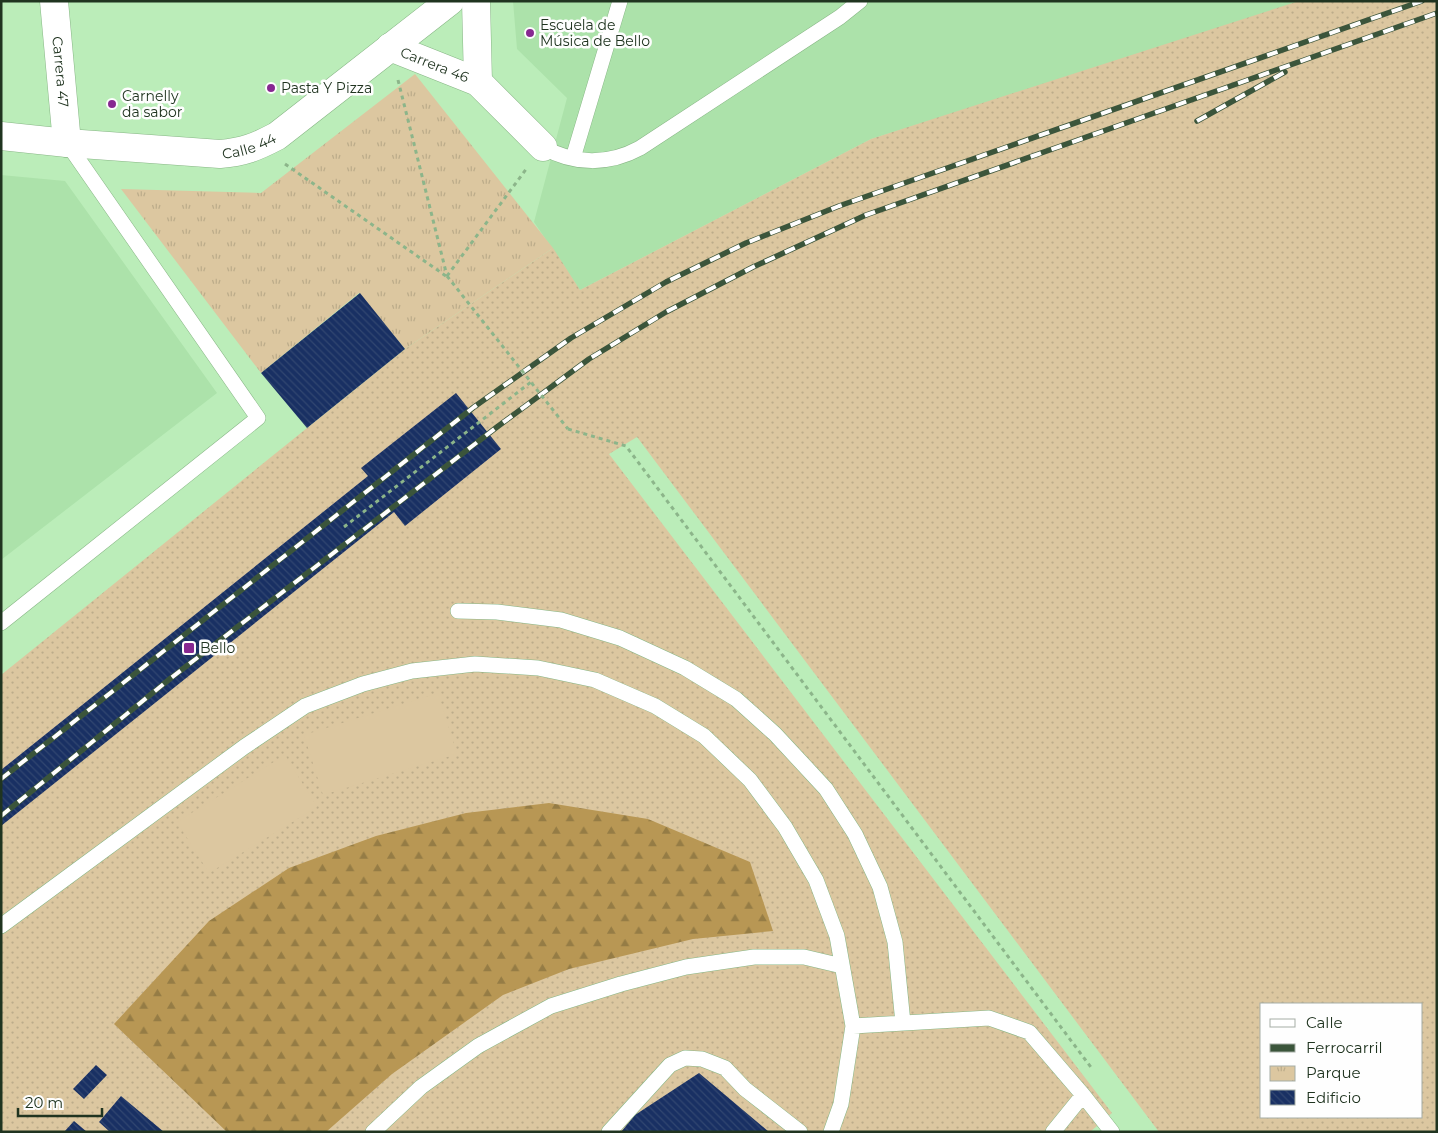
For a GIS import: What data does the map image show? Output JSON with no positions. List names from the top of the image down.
{
  "streets": {
    "street": ["Carrera 46", "Carrera 47", "Calle 44"]
  },
  "crossings": [
    ["Carrera 46", "Calle 44"],
    ["Carrera 47", "Calle 44"]
  ],
  "places": {
    "other": ["Escuela de Música de Bello", "Pasta Y Pizza", "Carnelly da sabor"],
    "transit": ["Bello"]
  },
  "legend": [
    "Calle",
    "Ferrocarril",
    "Parque",
    "Edificio"
  ],
  "scale_bar": "20 m"
}
